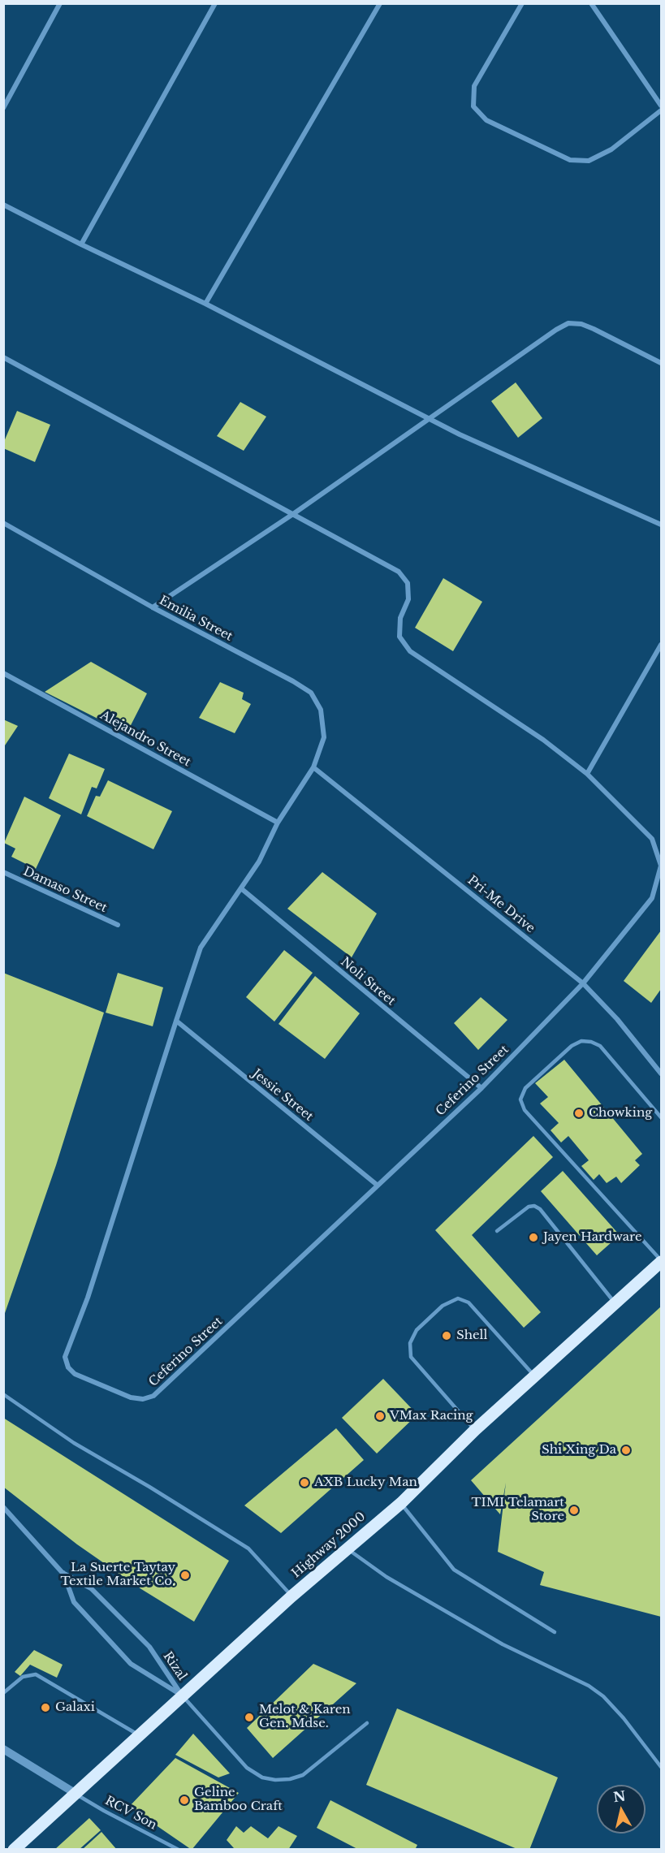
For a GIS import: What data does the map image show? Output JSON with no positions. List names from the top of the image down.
{
  "streets": {
    "main road": ["Highway 2000"],
    "street": [
      "Emilia Street",
      "Alejandro Street",
      "Damaso Street",
      "Pri-Me Drive",
      "Noli Street",
      "Ceferino Street",
      "Jessie Street",
      "Rizal"
    ],
    "lane": ["RCV Son"]
  },
  "crossings": [
    ["Emilia Street", "Pri-Me Drive"],
    ["Emilia Street", "Ceferino Street"],
    ["Alejandro Street", "Ceferino Street"],
    ["Pri-Me Drive", "Ceferino Street"],
    ["Noli Street", "Ceferino Street"],
    ["Ceferino Street", "Jessie Street"],
    ["Highway 2000", "Rizal"],
    ["Highway 2000", "RCV Son"]
  ],
  "places": [
    "Chowking",
    "Jayen Hardware",
    "Shell",
    "VMax Racing",
    "Shi Xing Da",
    "AXB Lucky Man",
    "TIMI Telamart Store",
    "La Suerte Taytay Textile Market Co.",
    "Galaxi",
    "Melot & Karen Gen. Mdse.",
    "Geline Bamboo Craft"
  ],
  "north": "top"
}
